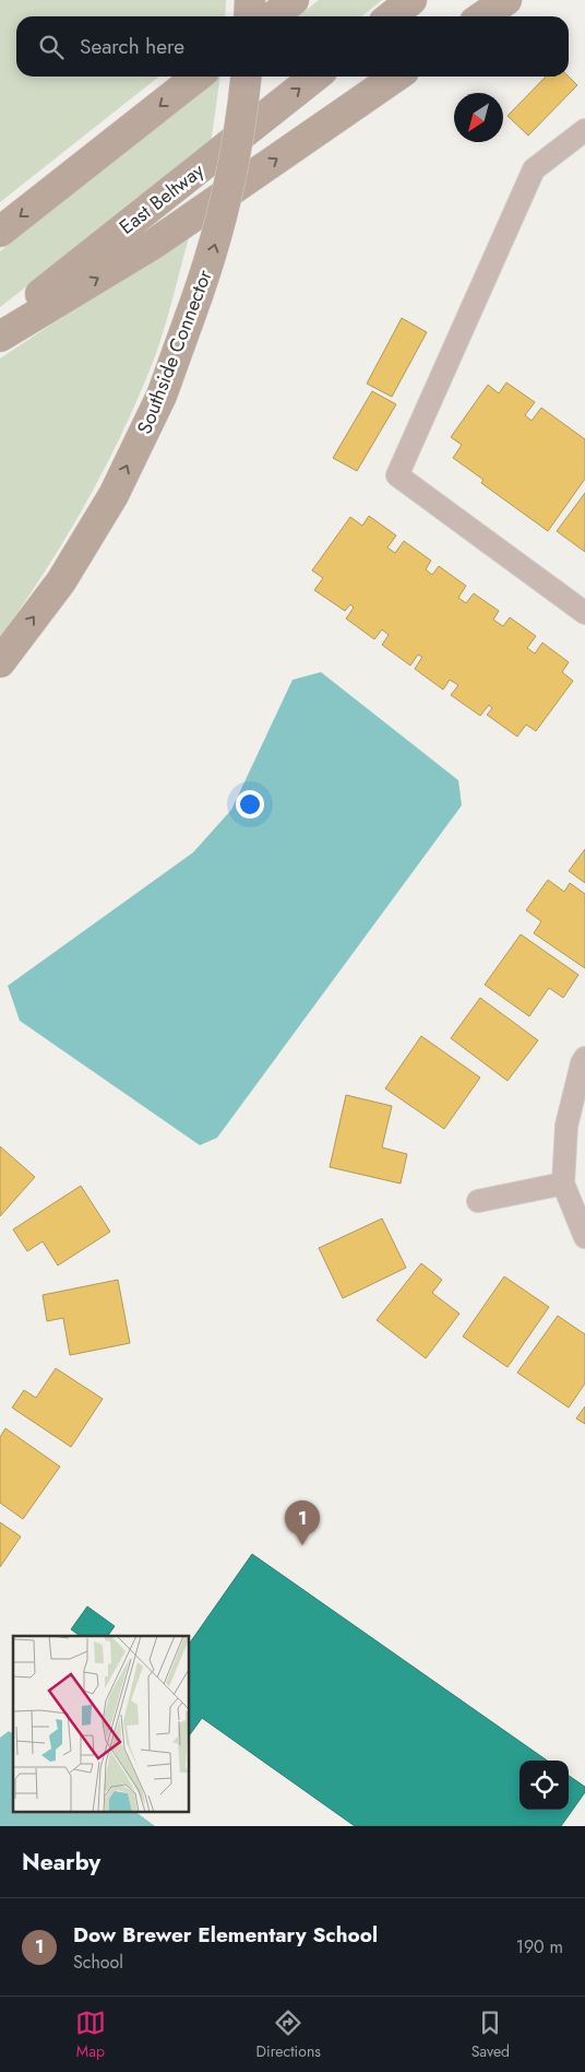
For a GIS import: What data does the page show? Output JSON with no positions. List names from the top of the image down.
{
  "streets": {
    "highway": ["East Beltway", "Southside Connector"]
  },
  "one_way": ["Southside Connector"],
  "north": "bottom left",
  "page": {
    "search": "Search here",
    "pins": "1",
    "heading": "Nearby",
    "list": [
      {
        "mark": "1",
        "name": "Dow Brewer Elementary School",
        "note": "School",
        "value": "190 m"
      }
    ],
    "nav": ["Map", "Directions", "Saved"]
  }
}
